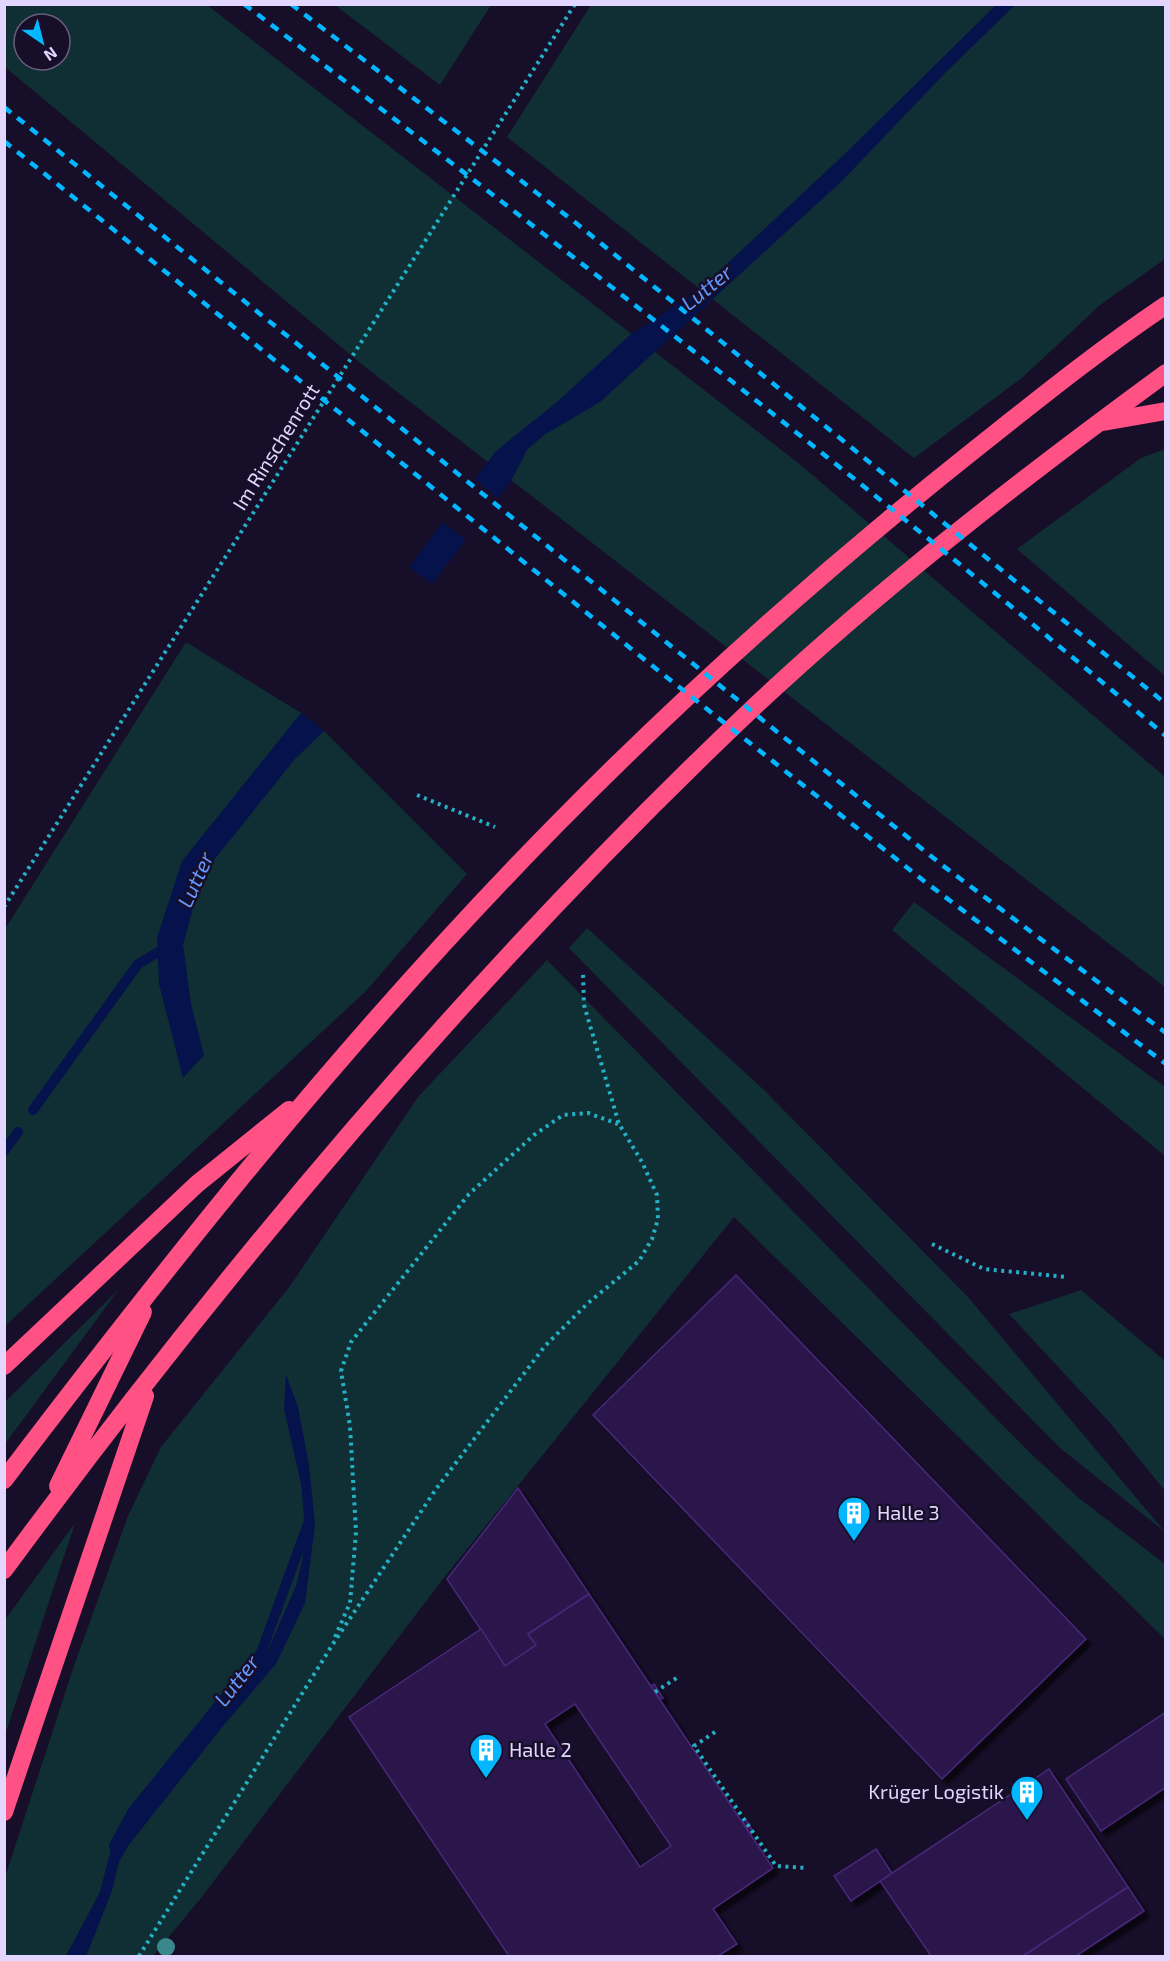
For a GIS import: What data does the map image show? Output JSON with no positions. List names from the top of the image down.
{
  "streets": {
    "path": ["Im Rinschenrott"]
  },
  "water": ["Lutter"],
  "places": {
    "building": ["Halle 3", "Halle 2", "Krüger Logistik"]
  },
  "north": "bottom right"
}
